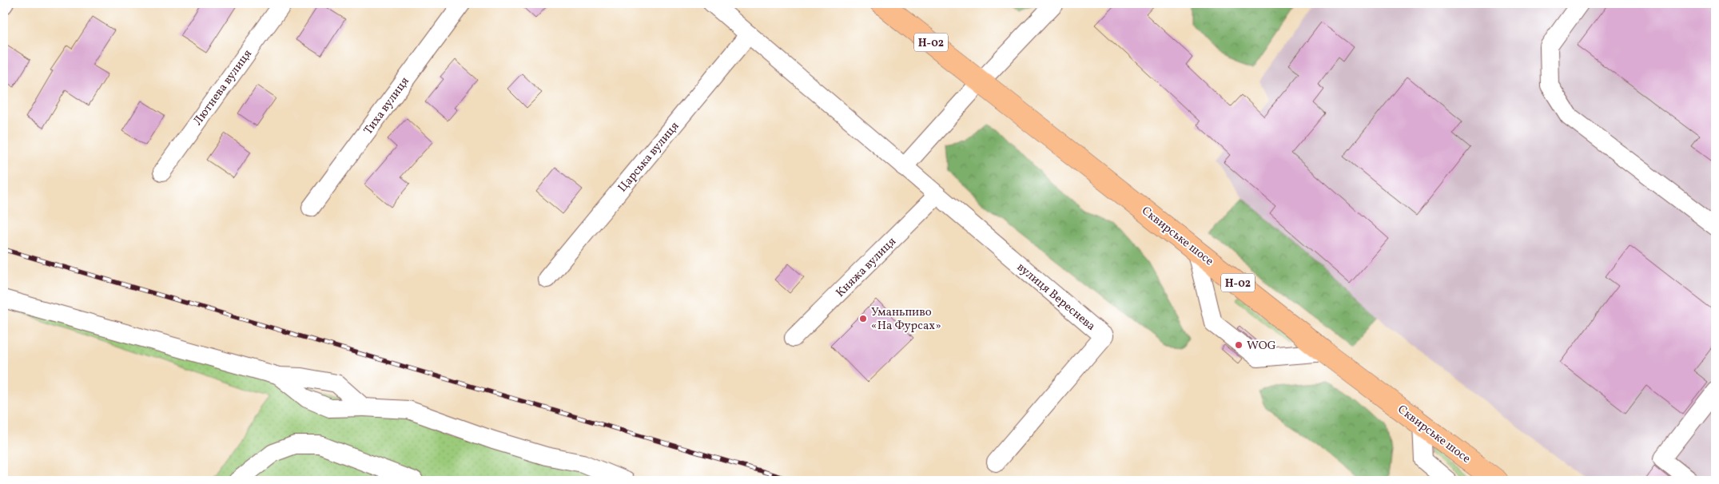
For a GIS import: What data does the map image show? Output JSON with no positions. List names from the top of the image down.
{
  "streets": {
    "main road": ["Н-02", "Сквирське шосе"],
    "street": [
      "Лютнева вулиця",
      "Тиха вулиця",
      "Царська вулиця",
      "Княжа вулиця",
      "вулиця Вереснева"
    ]
  },
  "crossings": [
    ["Княжа вулиця", "вулиця Вереснева"]
  ],
  "places": ["Уманьпиво «На Фурсах»", "WOG"]
}
